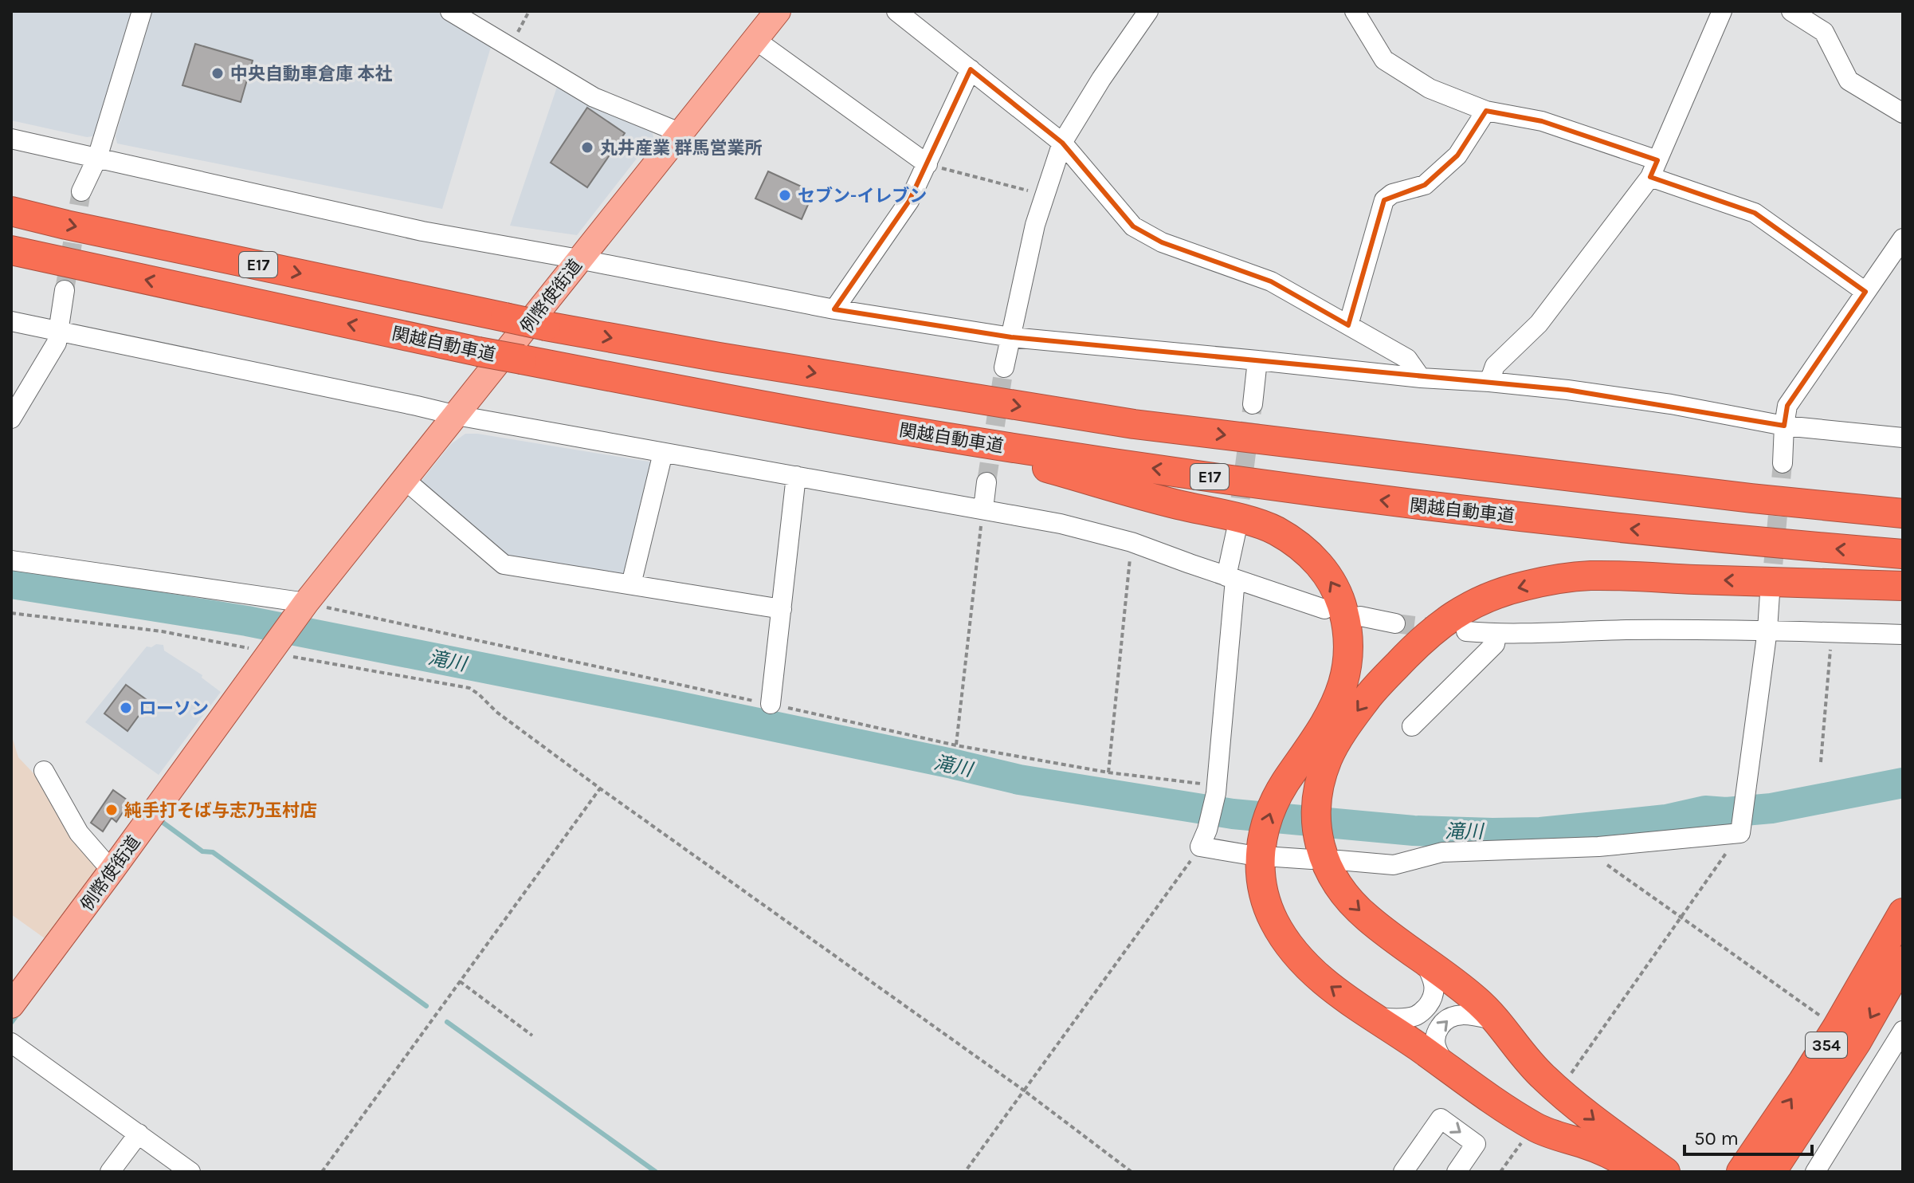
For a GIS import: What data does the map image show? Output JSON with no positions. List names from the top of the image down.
{
  "streets": {
    "highway": ["E17", "関越自動車道", "354"],
    "main road": ["例幣使街道"]
  },
  "water": ["滝川"],
  "places": [
    "中央自動車倉庫 本社",
    "丸井産業 群馬営業所",
    "セブン-イレブン",
    "ローソン",
    "純手打そば与志乃玉村店"
  ],
  "scale_bar": "50 m"
}
